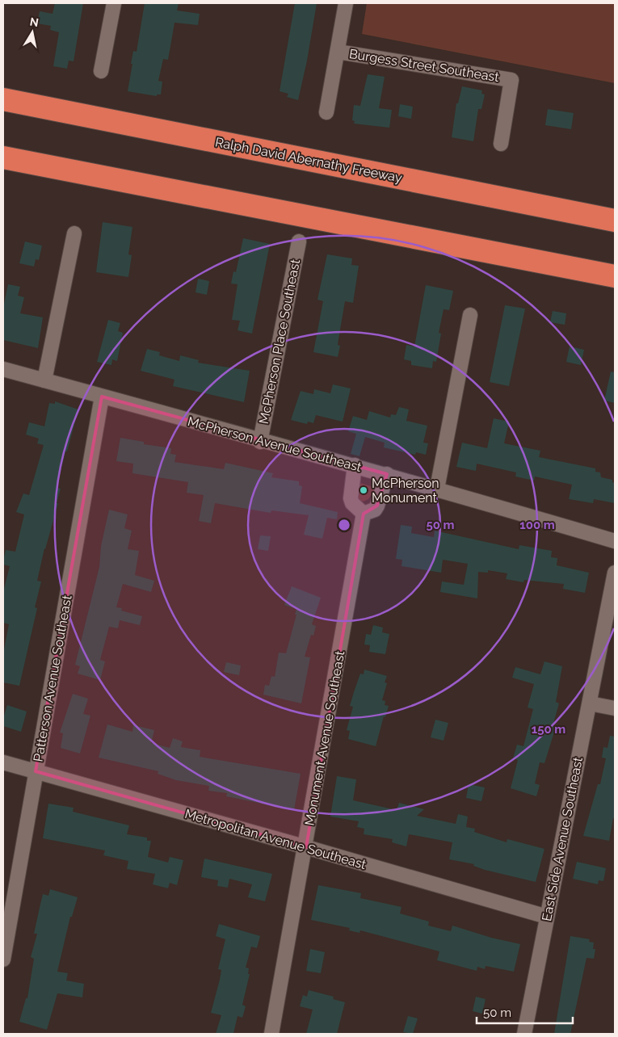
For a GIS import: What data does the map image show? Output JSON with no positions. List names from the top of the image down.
{
  "streets": {
    "highway": ["Ralph David Abernathy Freeway"],
    "street": [
      "Burgess Street Southeast",
      "McPherson Place Southeast",
      "McPherson Avenue Southeast",
      "Patterson Avenue Southeast",
      "Monument Avenue Southeast",
      "Metropolitan Avenue Southeast",
      "East Side Avenue Southeast"
    ]
  },
  "crossings": [
    ["McPherson Place Southeast", "McPherson Avenue Southeast"],
    ["McPherson Avenue Southeast", "Patterson Avenue Southeast"],
    ["Patterson Avenue Southeast", "Metropolitan Avenue Southeast"],
    ["Monument Avenue Southeast", "Metropolitan Avenue Southeast"],
    ["Metropolitan Avenue Southeast", "East Side Avenue Southeast"]
  ],
  "places": ["McPherson Monument"],
  "scale_bar": "50 m",
  "north": "top",
  "rings": ["50 m", "100 m", "150 m"]
}
